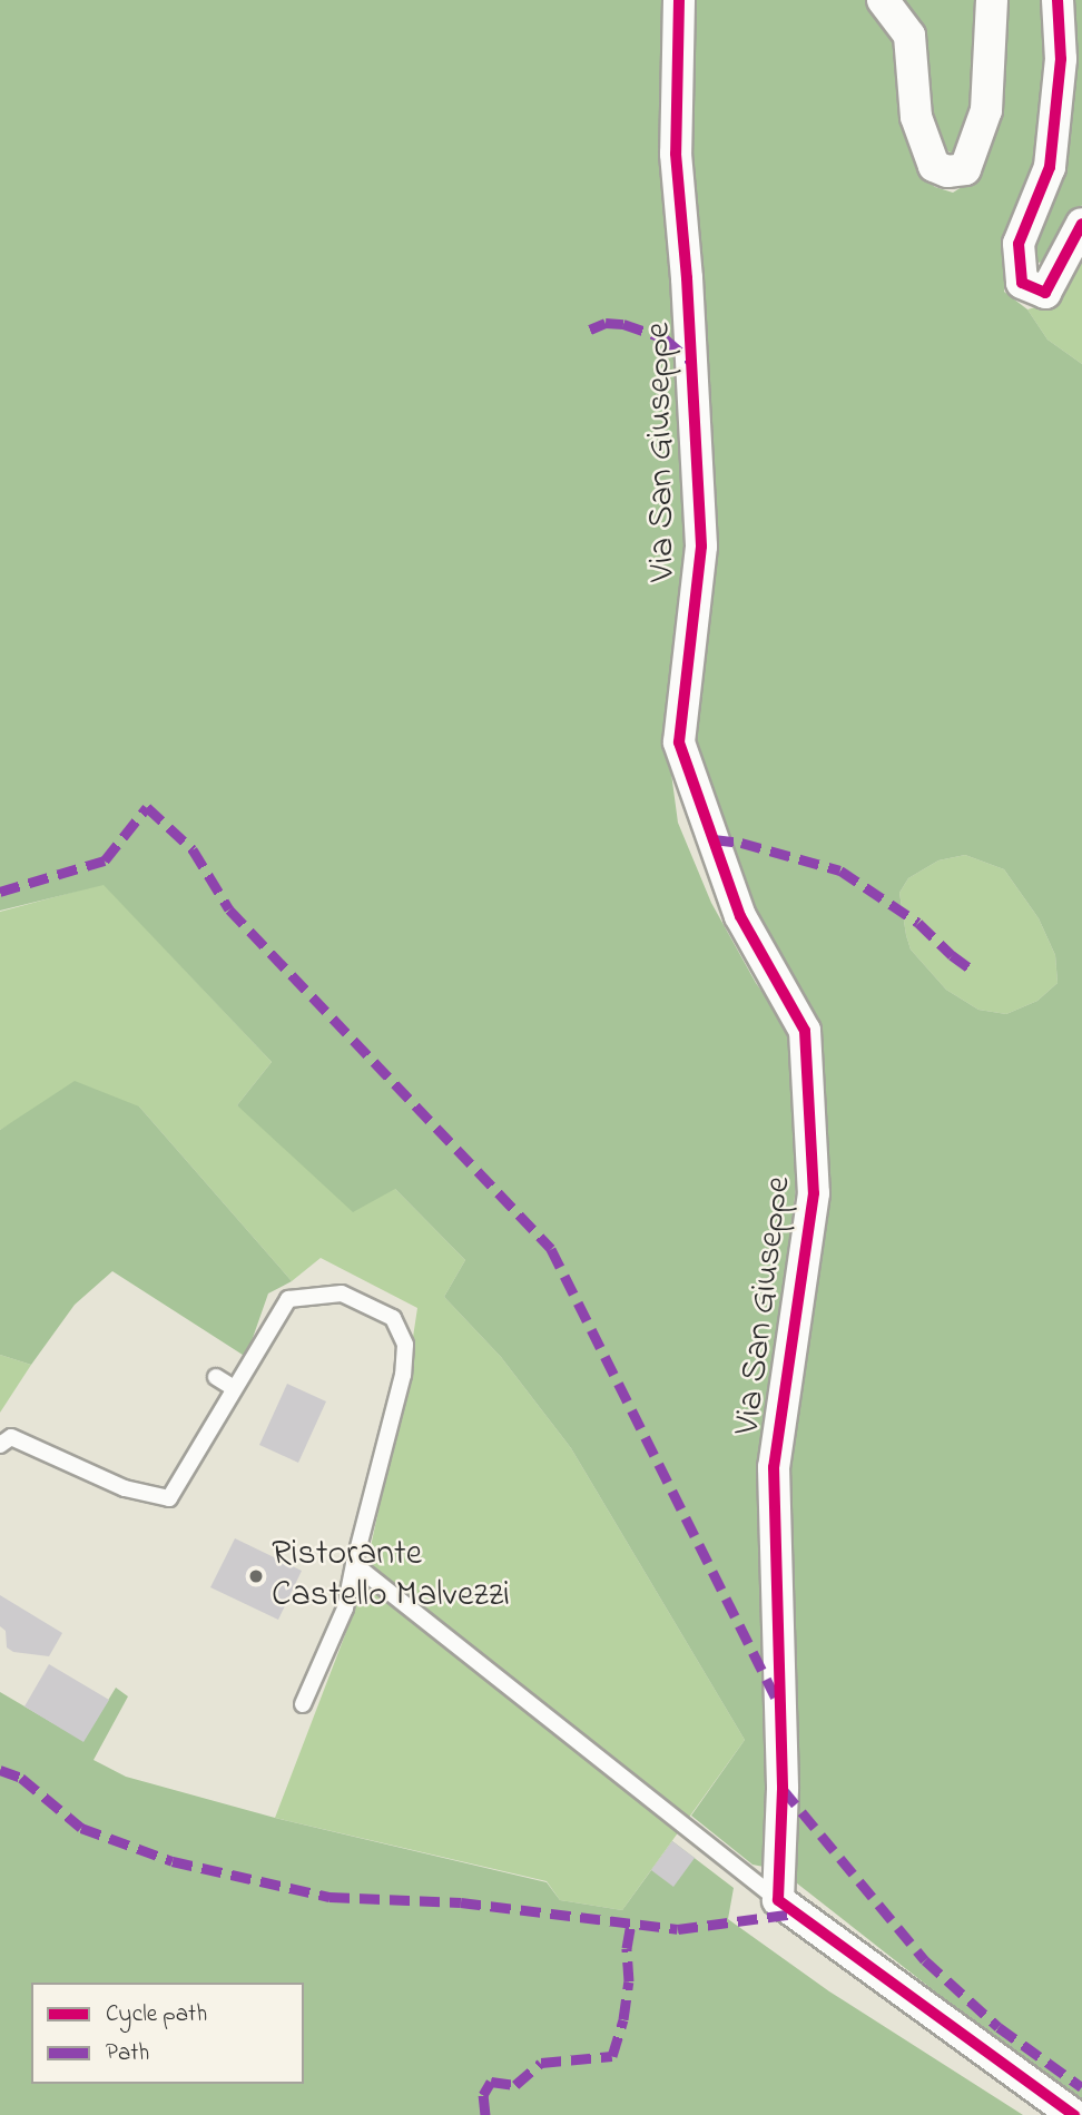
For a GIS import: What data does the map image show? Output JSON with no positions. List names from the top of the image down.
{
  "streets": {
    "street": ["Via San Giuseppe"]
  },
  "places": ["Ristorante Castello Malvezzi"],
  "legend": ["Cycle path", "Path"]
}
